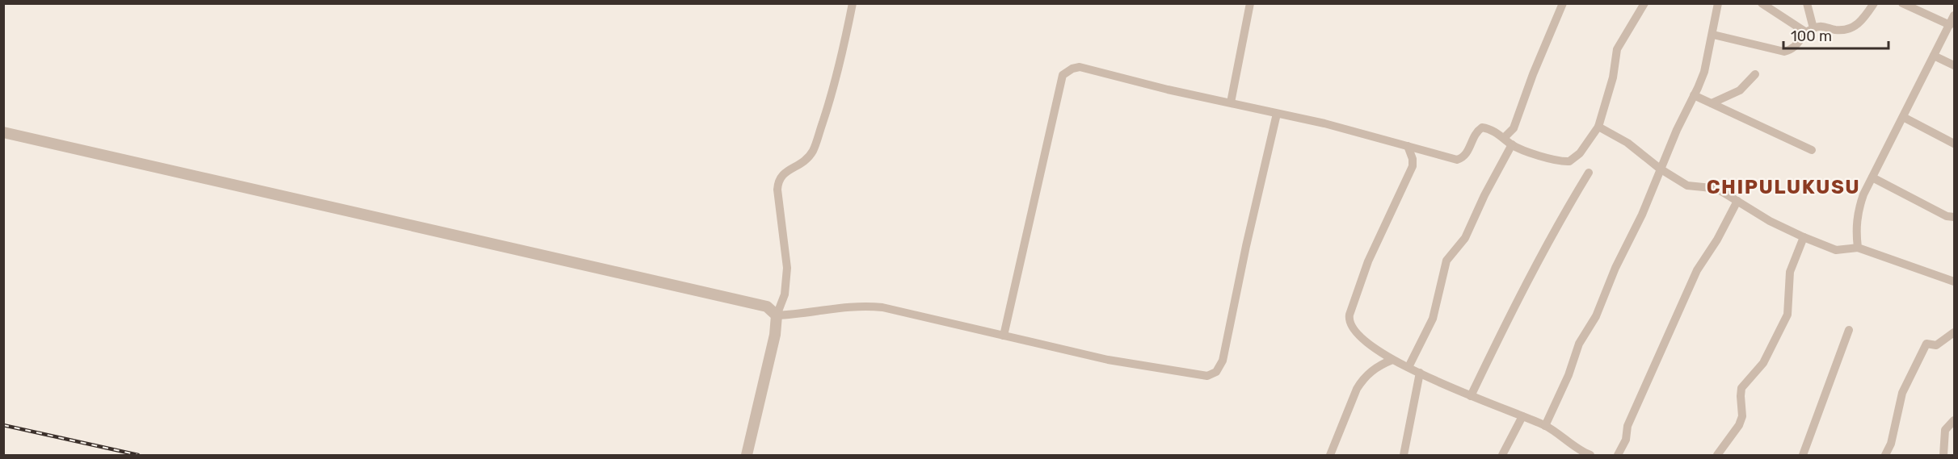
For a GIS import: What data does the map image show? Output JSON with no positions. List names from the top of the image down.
{
  "districts": ["CHIPULUKUSU"],
  "scale_bar": "100 m"
}
